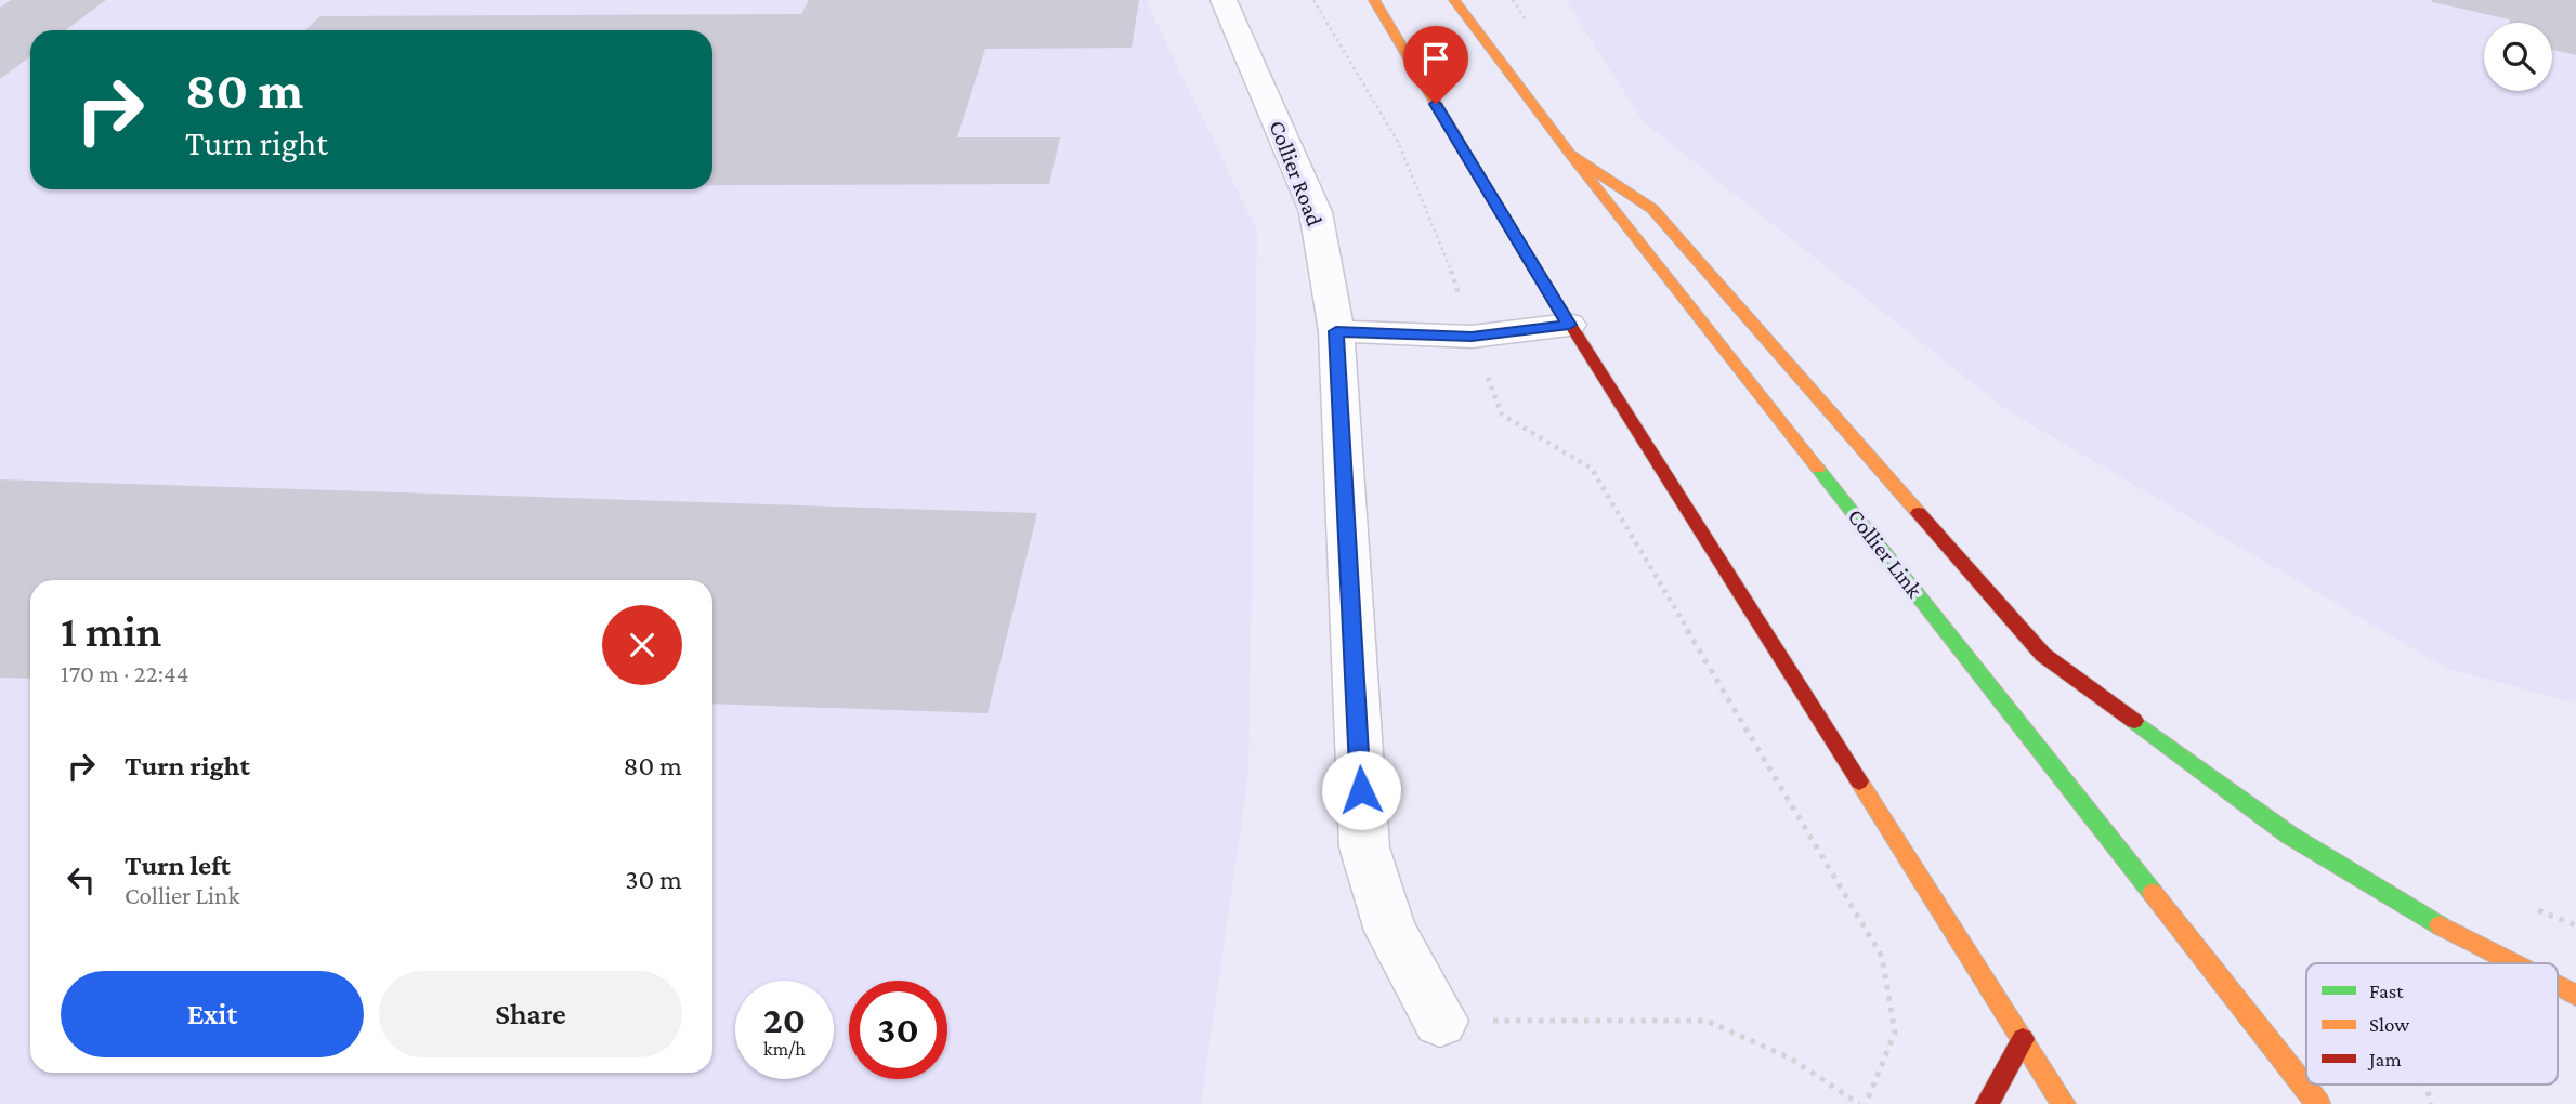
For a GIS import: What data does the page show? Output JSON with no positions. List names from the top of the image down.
{
  "streets": {
    "main road": ["Collier Link"],
    "street": ["Collier Road"]
  },
  "legend": ["Fast", "Slow", "Jam"],
  "page": {
    "turn": ["80 m", "Turn right"],
    "heading": ["1 min", "170 m · 22:44"],
    "list": [
      {
        "name": "Turn right",
        "value": "80 m"
      },
      {
        "name": "Turn left",
        "note": "Collier Link",
        "value": "30 m"
      }
    ],
    "buttons": ["Exit", "Share"],
    "speed": "20 km/h",
    "limit": "30"
  }
}
